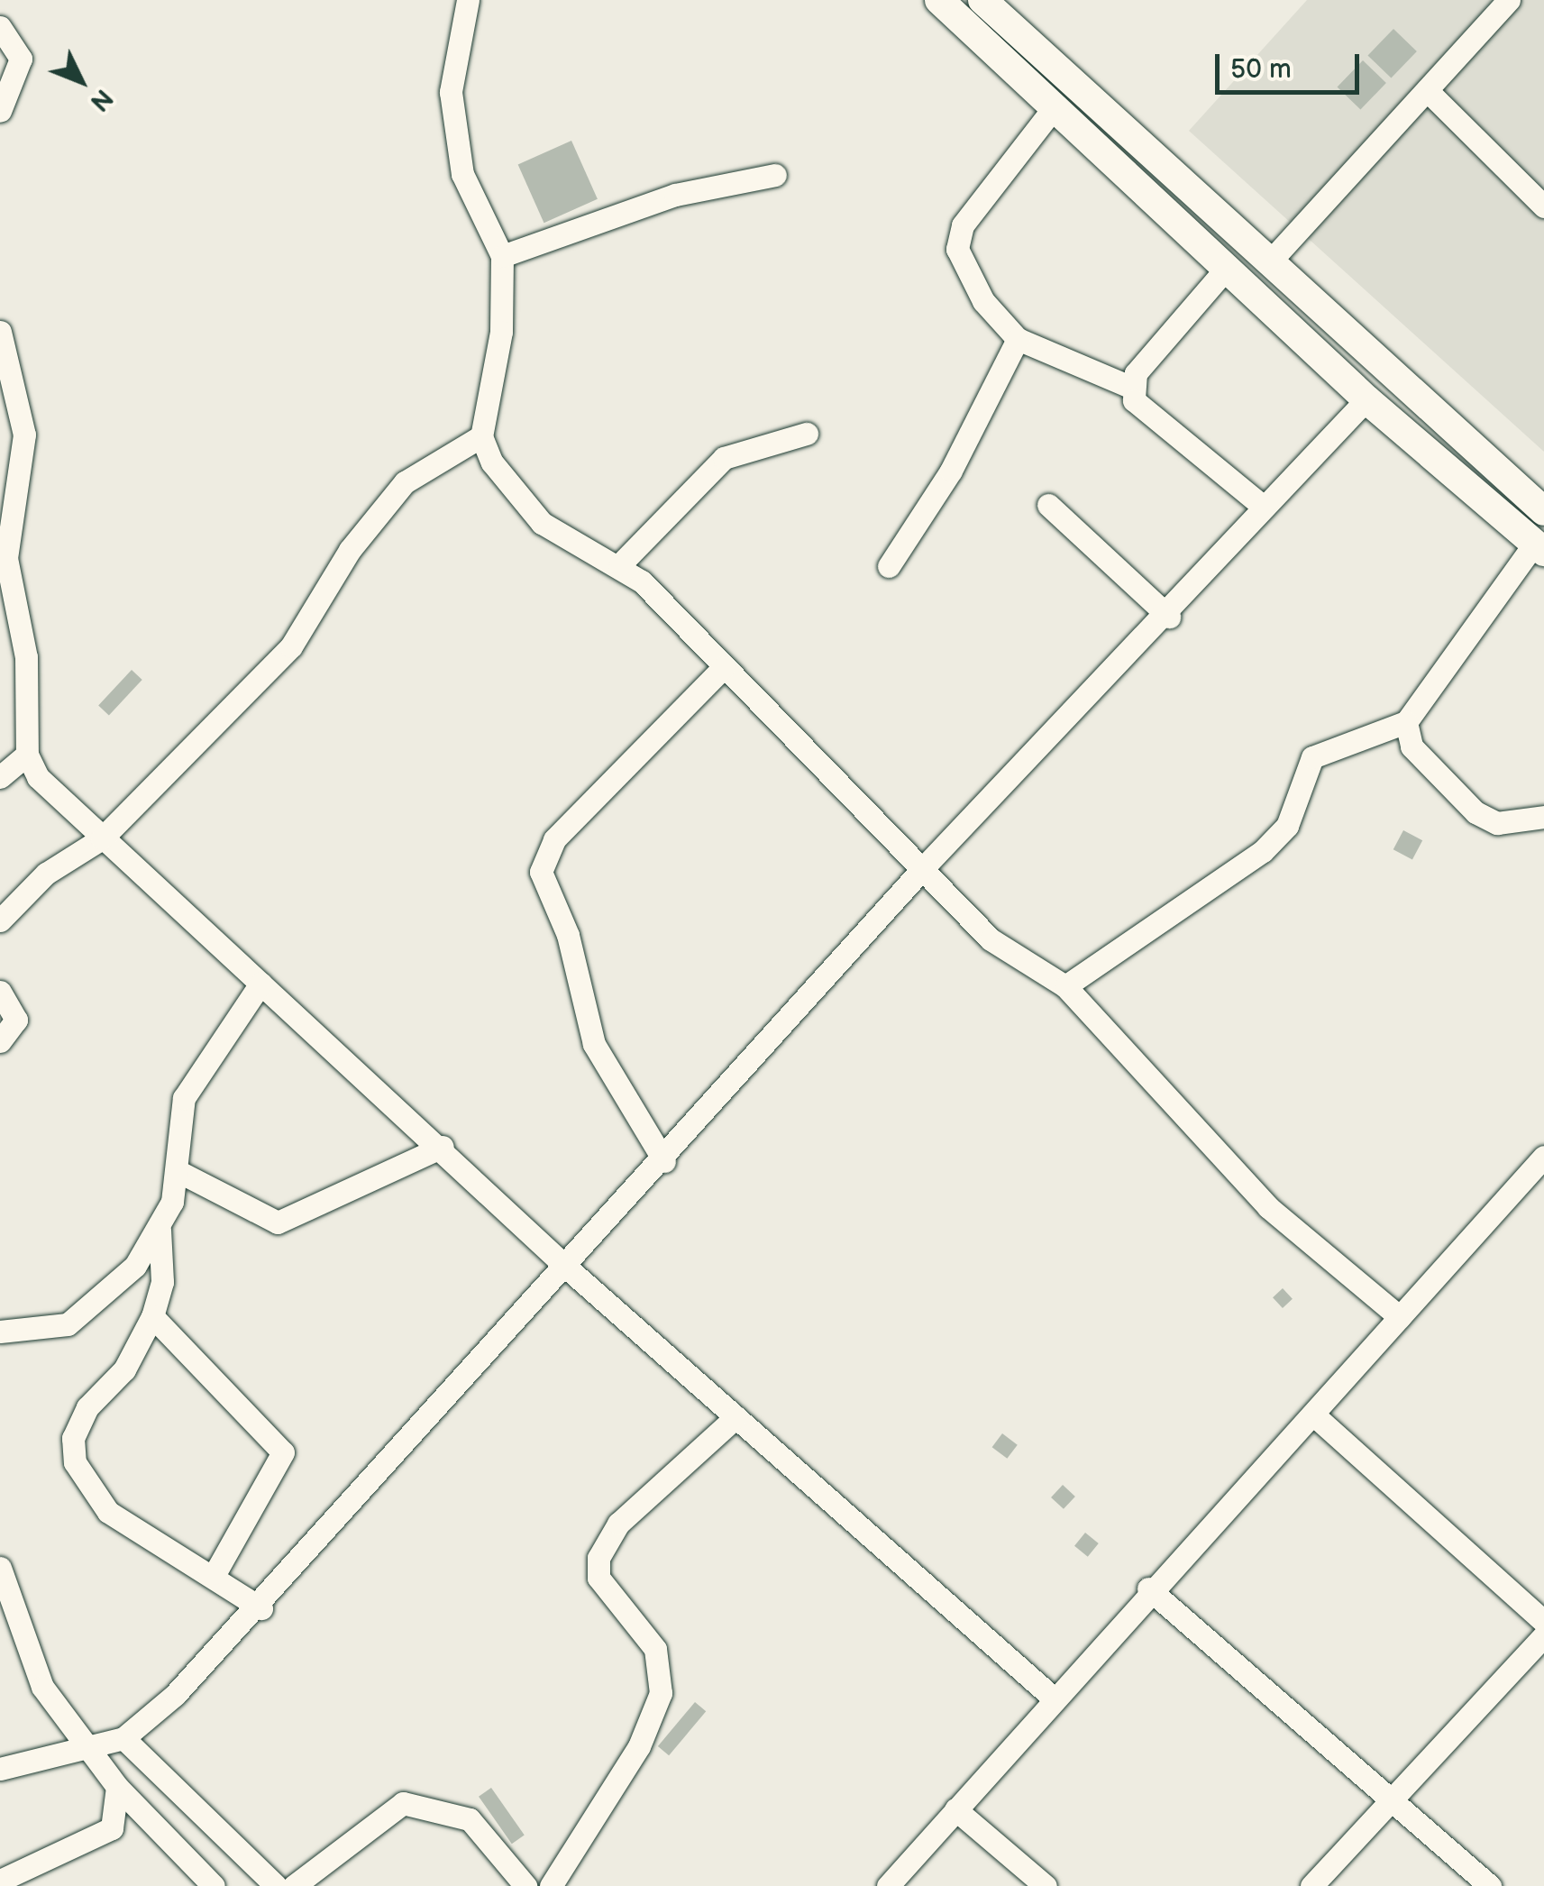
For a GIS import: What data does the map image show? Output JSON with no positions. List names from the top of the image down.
{
  "scale_bar": "50 m",
  "north": "bottom right"
}
